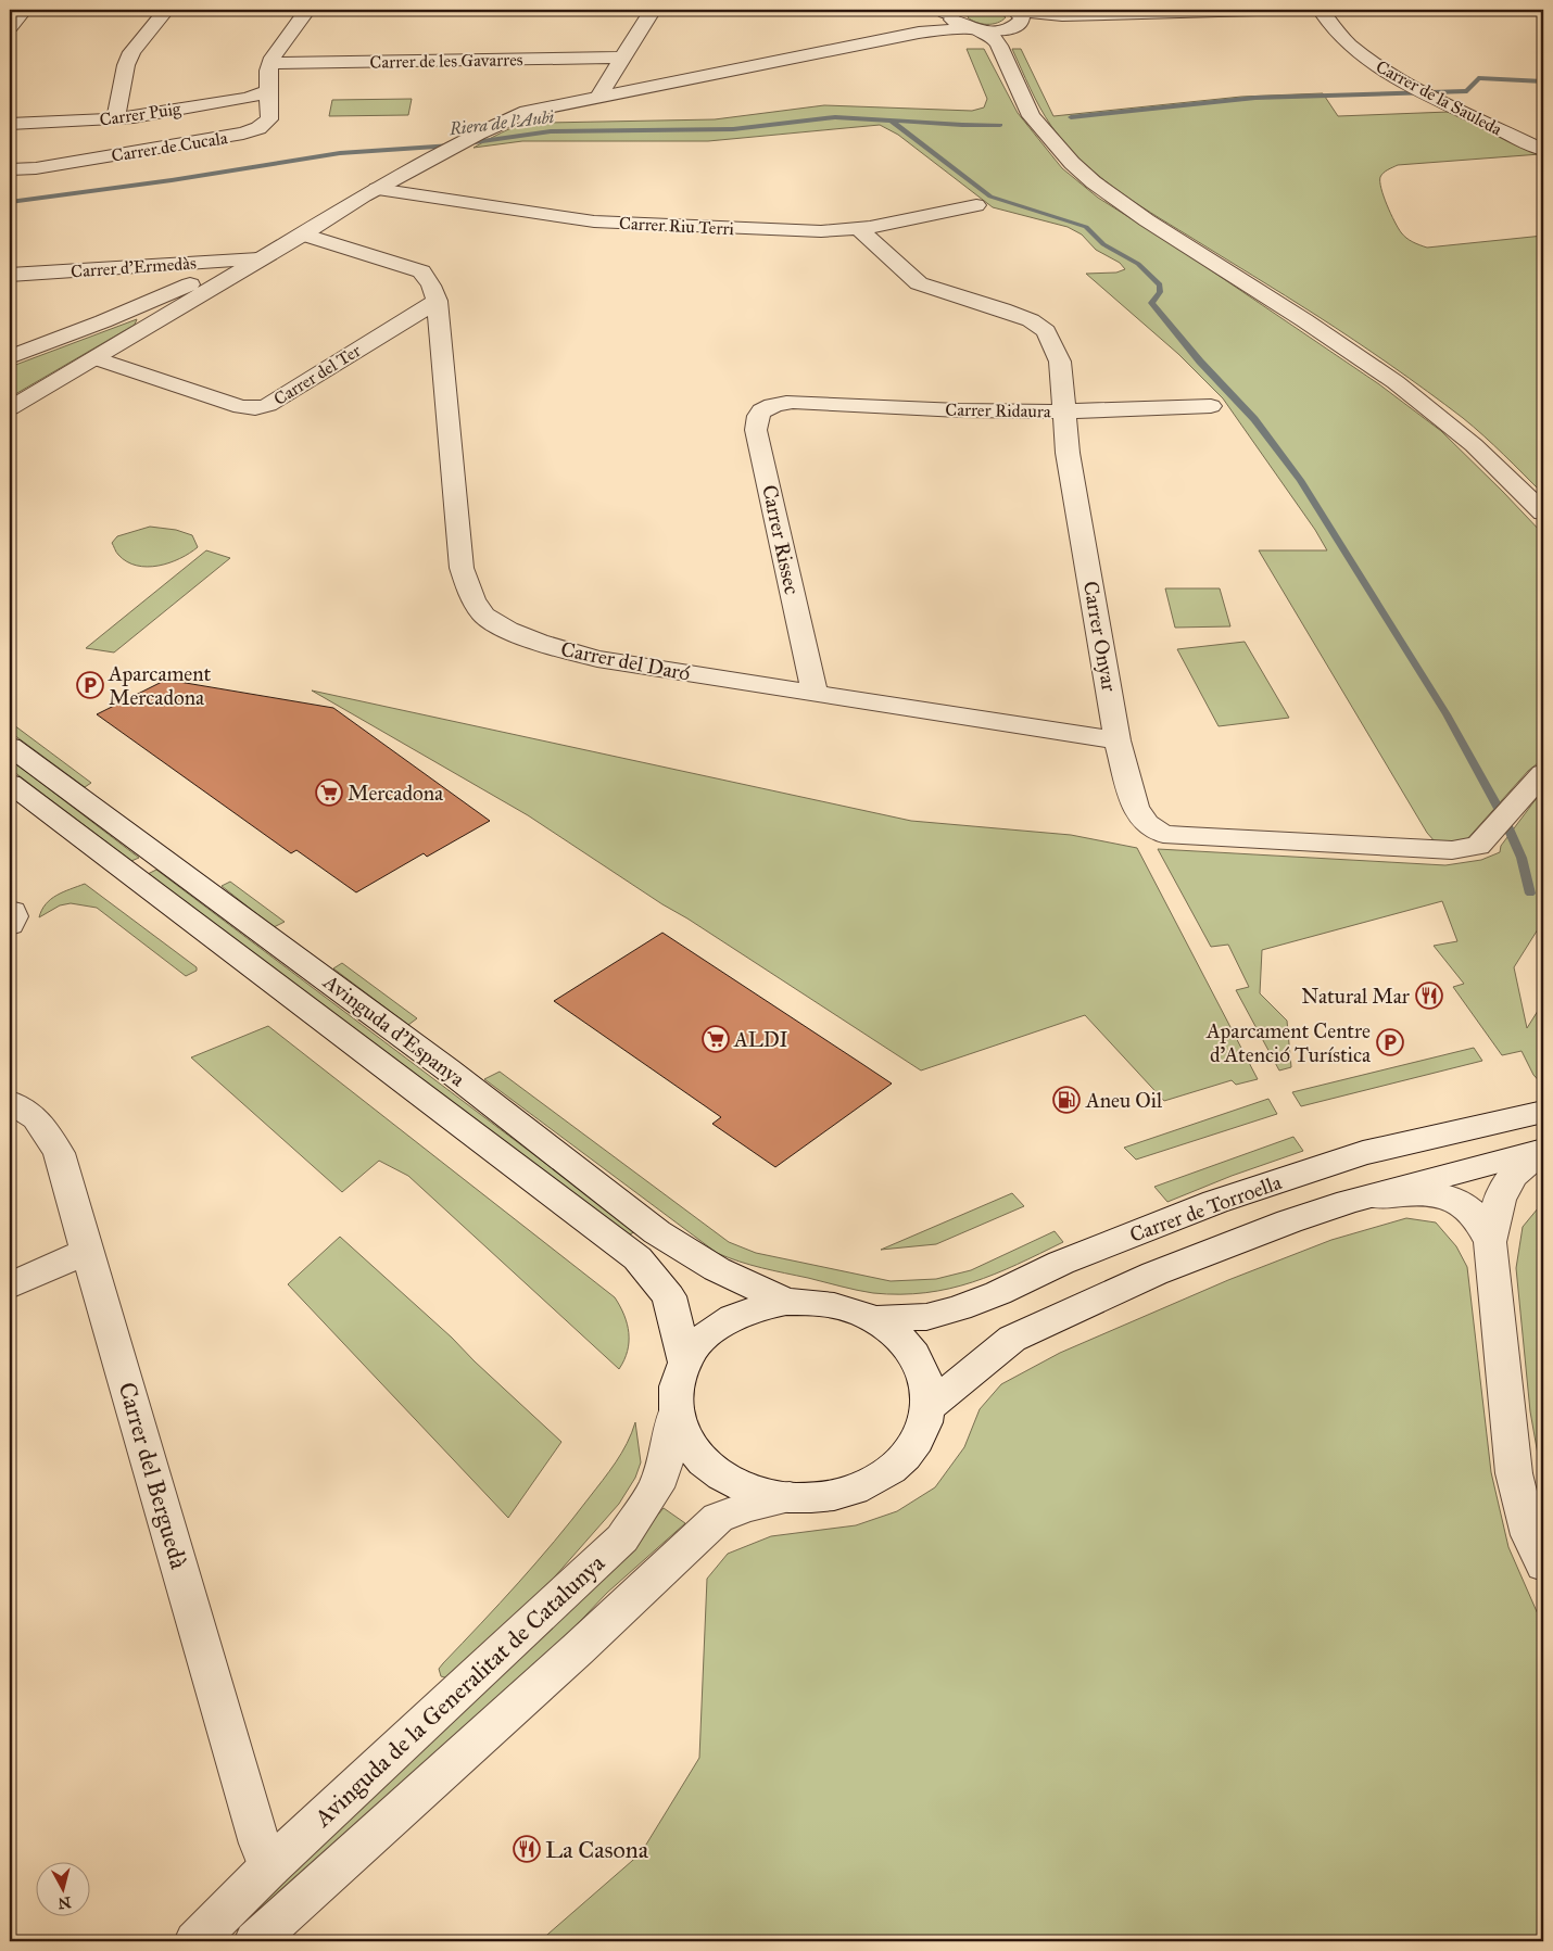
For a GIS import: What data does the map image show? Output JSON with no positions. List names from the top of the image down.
{
  "streets": {
    "street": [
      "Carrer de les Gavarres",
      "Carrer de la Sauleda",
      "Carrer Puig",
      "Carrer de Cucala",
      "Carrer Riu Terri",
      "Carrer d'Ermedàs",
      "Carrer del Ter",
      "Carrer Ridaura",
      "Carrer Rissec",
      "Carrer Onyar",
      "Carrer del Daró",
      "Avinguda d'Espanya",
      "Carrer de Torroella",
      "Carrer del Berguedà",
      "Avinguda de la Generalitat de Catalunya"
    ]
  },
  "crossings": [
    ["Carrer de les Gavarres", "Carrer de Cucala"],
    ["Carrer Puig", "Carrer de Cucala"],
    ["Carrer Riu Terri", "Carrer Onyar"],
    ["Carrer del Ter", "Carrer del Daró"],
    ["Carrer Ridaura", "Carrer Rissec"],
    ["Carrer Ridaura", "Carrer Onyar"],
    ["Carrer Rissec", "Carrer del Daró"],
    ["Carrer Onyar", "Carrer del Daró"],
    ["Carrer del Berguedà", "Avinguda de la Generalitat de Catalunya"]
  ],
  "water": ["Riera de l'Aubi"],
  "places": {
    "parking": ["Aparcament Mercadona", "Aparcament Centre d'Atenció Turística"],
    "supermarket": ["Mercadona", "ALDI"],
    "restaurant": ["Natural Mar", "La Casona"],
    "fuel station": ["Aneu Oil"]
  },
  "north": "bottom"
}
